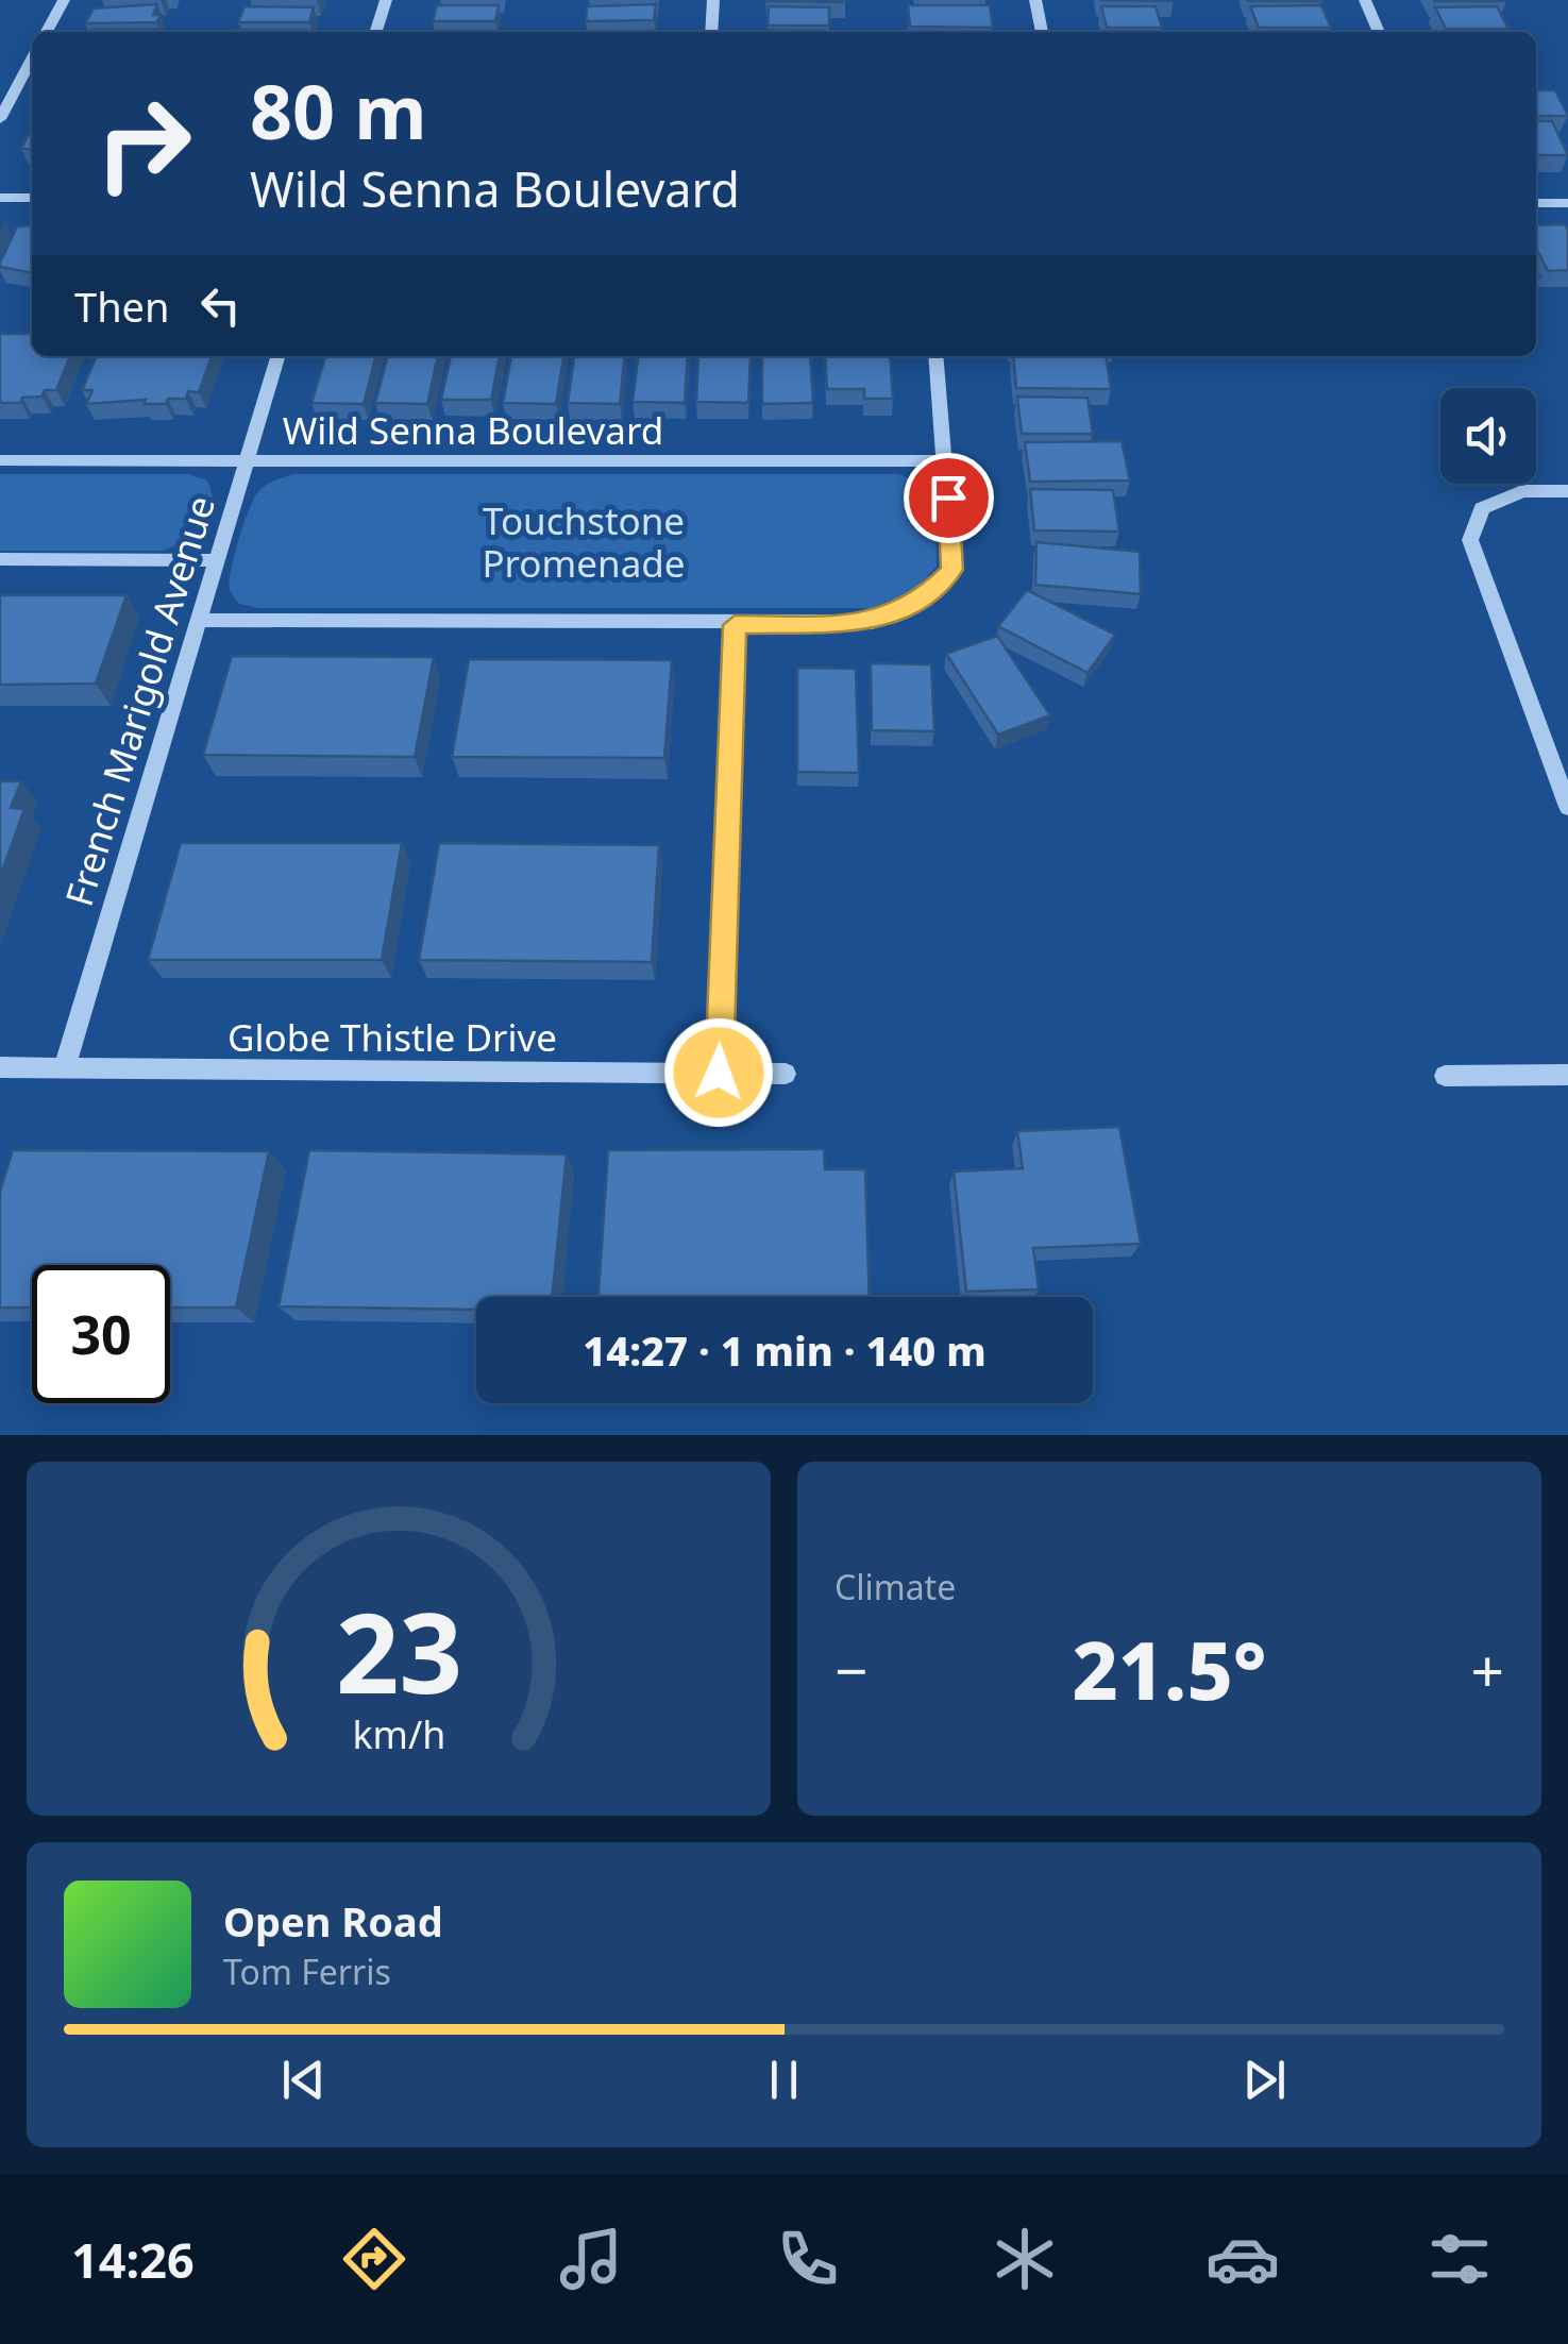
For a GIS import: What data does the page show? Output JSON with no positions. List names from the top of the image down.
{
  "streets": {
    "street": ["Wild Senna Boulevard", "French Marigold Avenue", "Globe Thistle Drive"]
  },
  "crossings": [
    ["Wild Senna Boulevard", "French Marigold Avenue"],
    ["French Marigold Avenue", "Globe Thistle Drive"]
  ],
  "parks": ["Touchstone Promenade"],
  "page": {
    "turn": ["80 m", "Wild Senna Boulevard"],
    "then": "Then",
    "limit": "30",
    "trip": "14:27 · 1 min · 140 m",
    "tile": "Climate",
    "heat": ["−", "21.5°", "+"],
    "song": ["Open Road", "Tom Ferris"],
    "tabs": "14:26",
    "gauge": ["23", "km/h"]
  }
}
